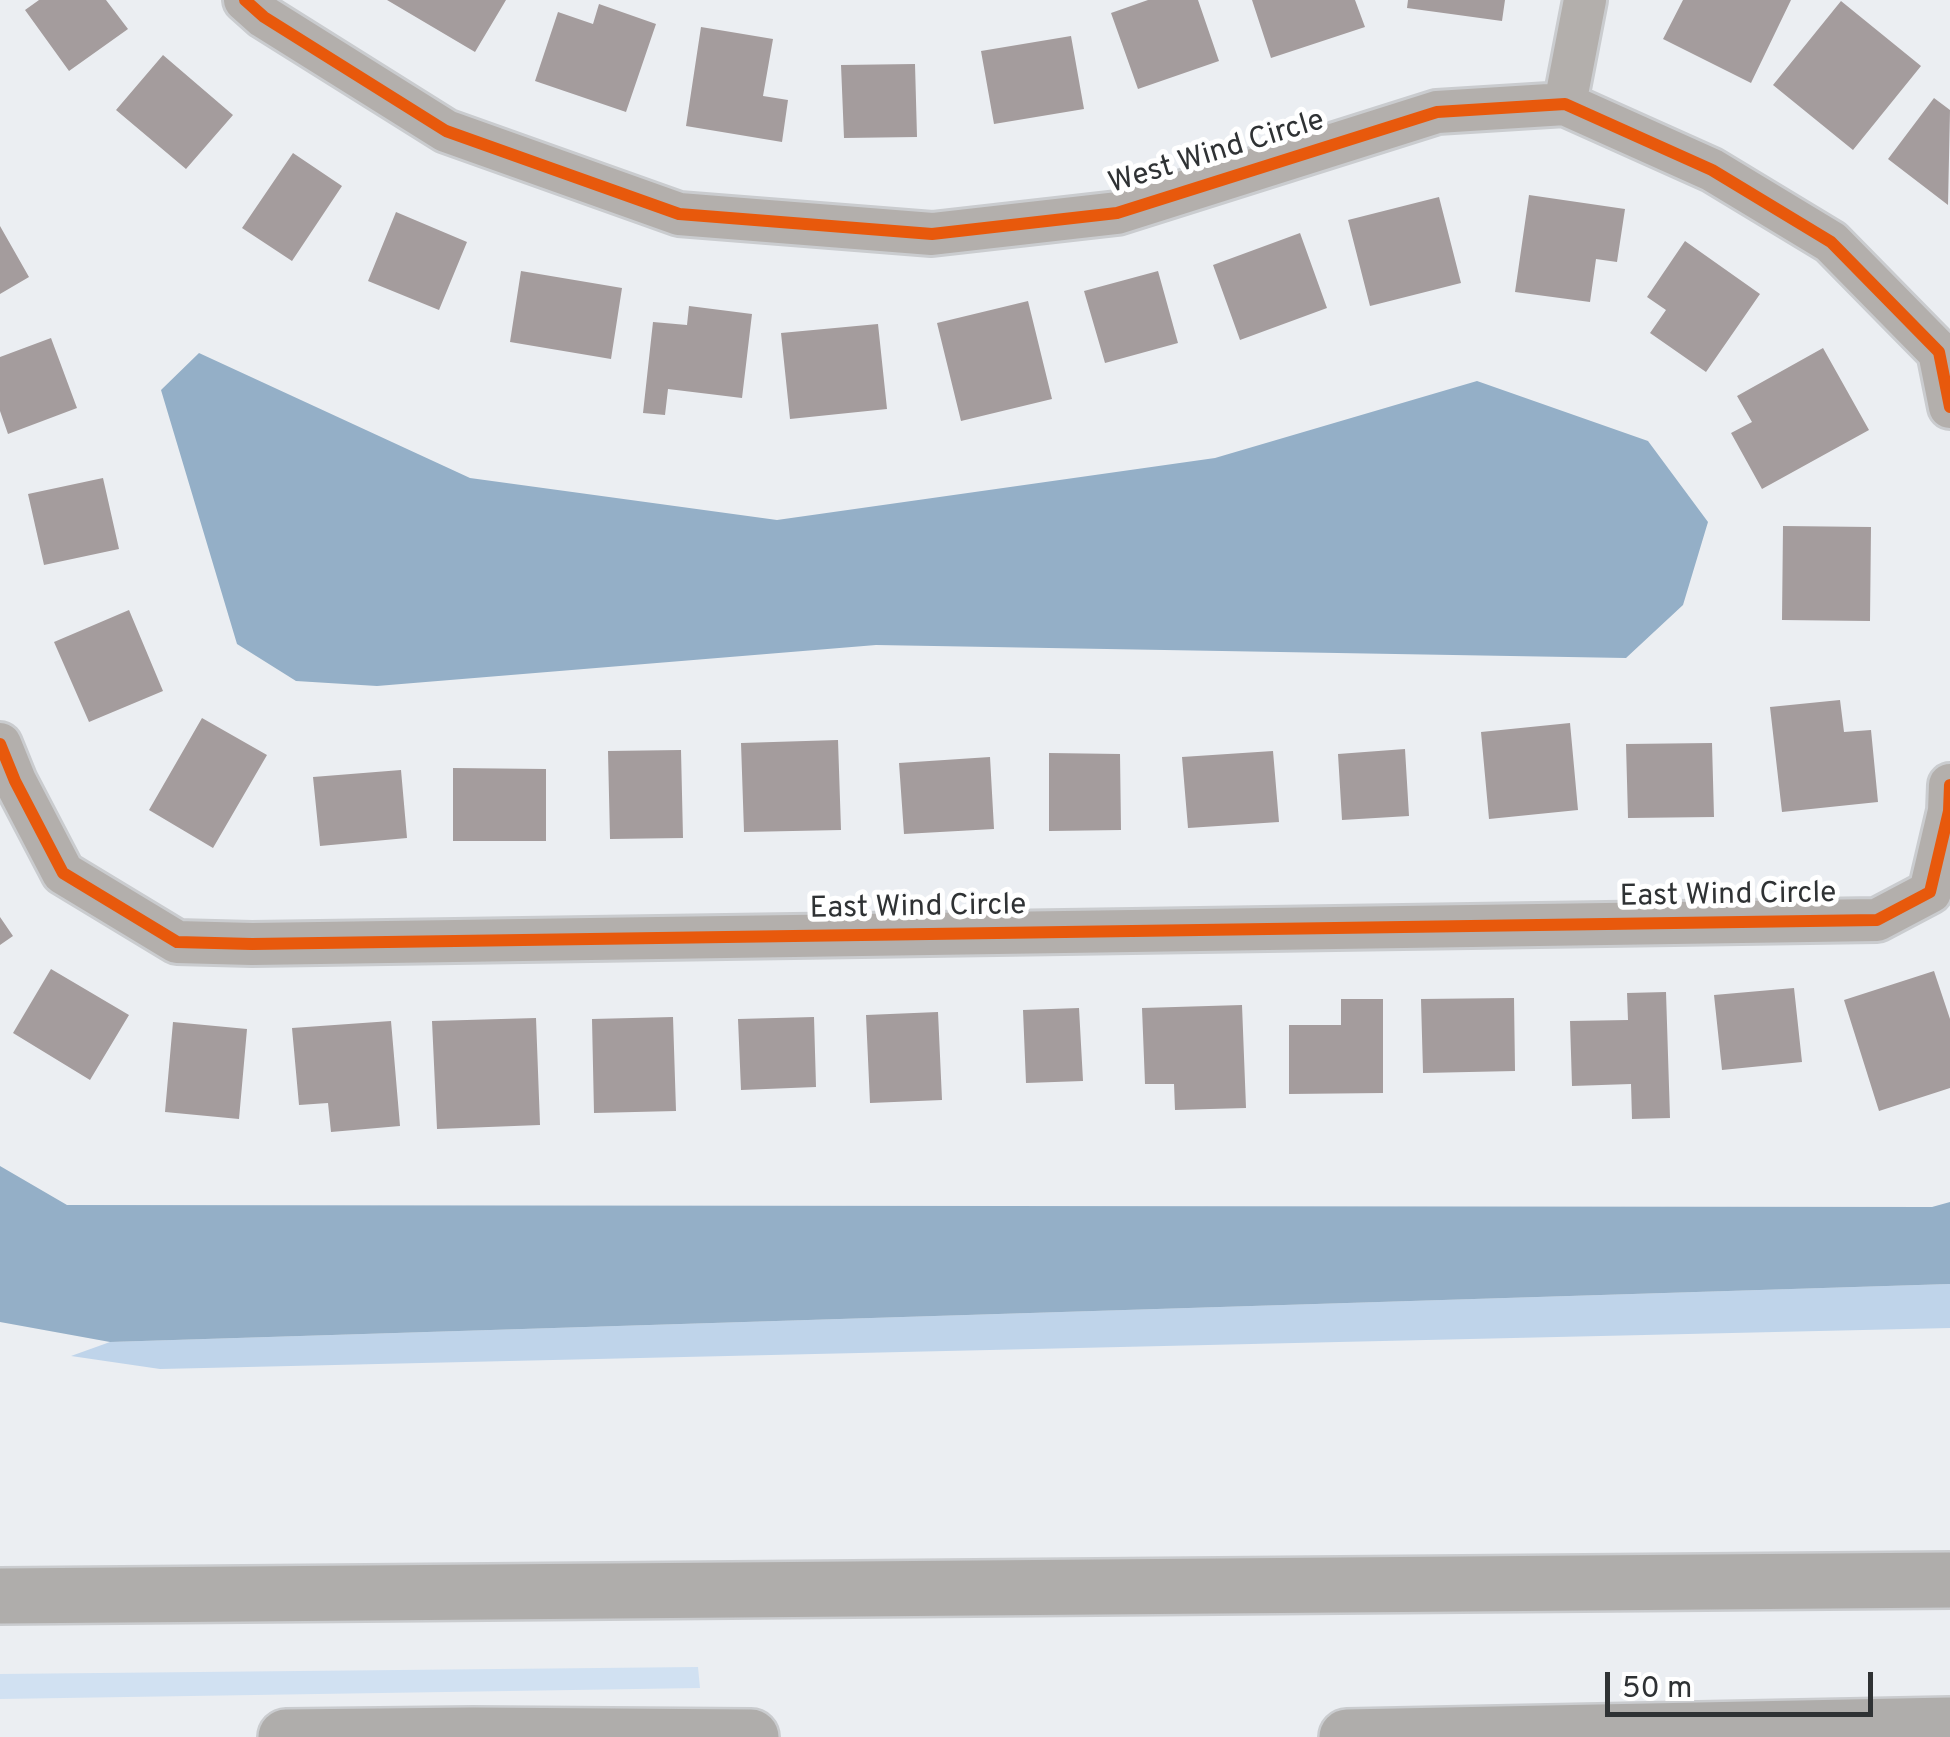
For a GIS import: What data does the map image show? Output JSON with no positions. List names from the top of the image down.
{
  "streets": {
    "street": ["West Wind Circle", "East Wind Circle"]
  },
  "scale_bar": "50 m"
}
